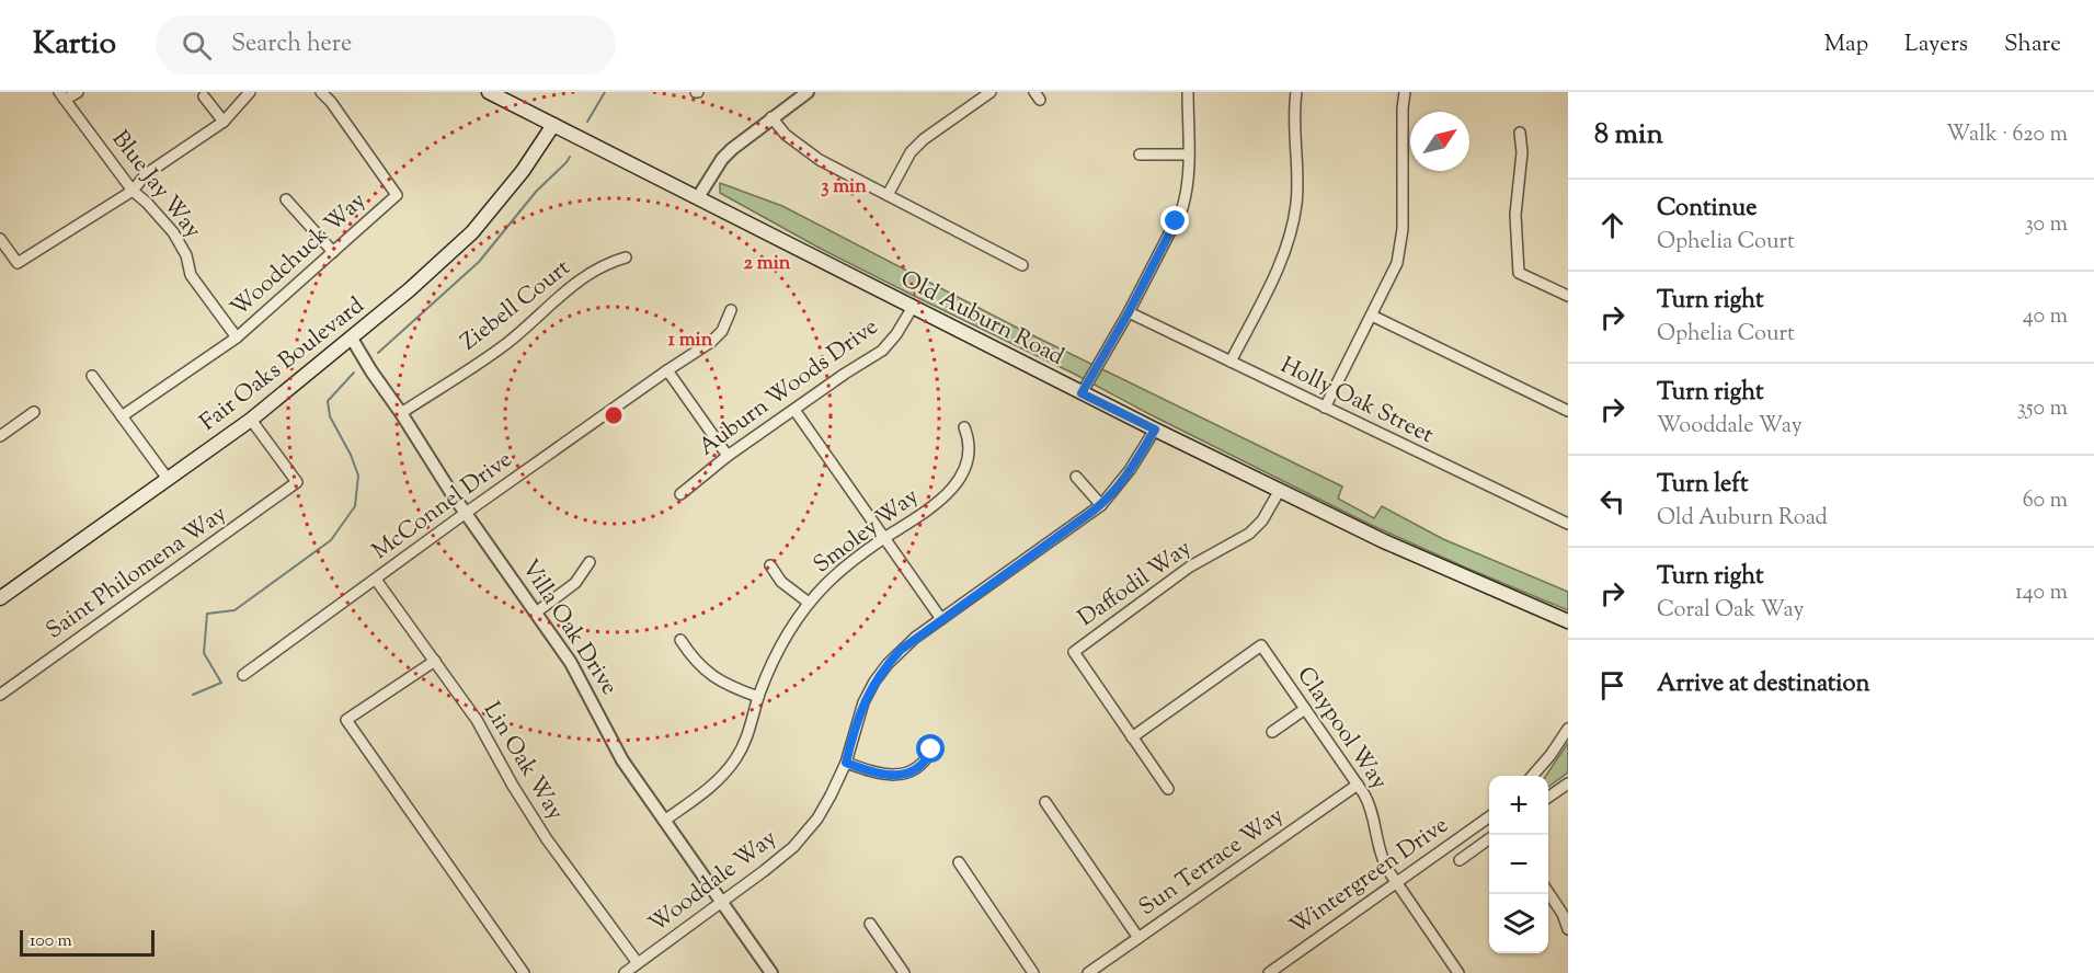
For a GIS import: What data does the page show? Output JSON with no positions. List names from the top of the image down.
{
  "streets": {
    "main road": ["Old Auburn Road", "Fair Oaks Boulevard"],
    "street": [
      "Blue Jay Way",
      "Woodchuck Way",
      "Ziebell Court",
      "Auburn Woods Drive",
      "Holly Oak Street",
      "McConnel Drive",
      "Smoley Way",
      "Saint Philomena Way",
      "Daffodil Way",
      "Villa Oak Drive",
      "Claypool Way",
      "Lin Oak Way",
      "Sun Terrace Way",
      "Wintergreen Drive",
      "Wooddale Way"
    ]
  },
  "crossings": [
    ["Blue Jay Way", "Woodchuck Way"],
    ["Ziebell Court", "Villa Oak Drive"],
    ["Old Auburn Road", "Fair Oaks Boulevard"],
    ["Old Auburn Road", "Auburn Woods Drive"],
    ["Old Auburn Road", "Daffodil Way"],
    ["Old Auburn Road", "Wooddale Way"],
    ["Fair Oaks Boulevard", "Saint Philomena Way"],
    ["Fair Oaks Boulevard", "Villa Oak Drive"],
    ["McConnel Drive", "Villa Oak Drive"],
    ["McConnel Drive", "Lin Oak Way"],
    ["Smoley Way", "Villa Oak Drive"],
    ["Daffodil Way", "Claypool Way"],
    ["Villa Oak Drive", "Wooddale Way"],
    ["Claypool Way", "Sun Terrace Way"],
    ["Claypool Way", "Wintergreen Drive"],
    ["Lin Oak Way", "Wooddale Way"]
  ],
  "scale_bar": "100 m",
  "north": "top right",
  "page": {
    "header": "Kartio",
    "search": "Search here",
    "nav": ["Map", "Layers", "Share"],
    "heading": ["8 min", "Walk · 620 m"],
    "list": [
      ["Continue", "Ophelia Court", "30 m"],
      ["Turn right", "Ophelia Court", "40 m"],
      ["Turn right", "Wooddale Way", "350 m"],
      ["Turn left", "Old Auburn Road", "60 m"],
      ["Turn right", "Coral Oak Way", "140 m"],
      "Arrive at destination"
    ],
    "map_buttons": ["+", "−"],
    "scale": "100 m"
  },
  "rings": ["3 min", "2 min", "1 min"]
}
